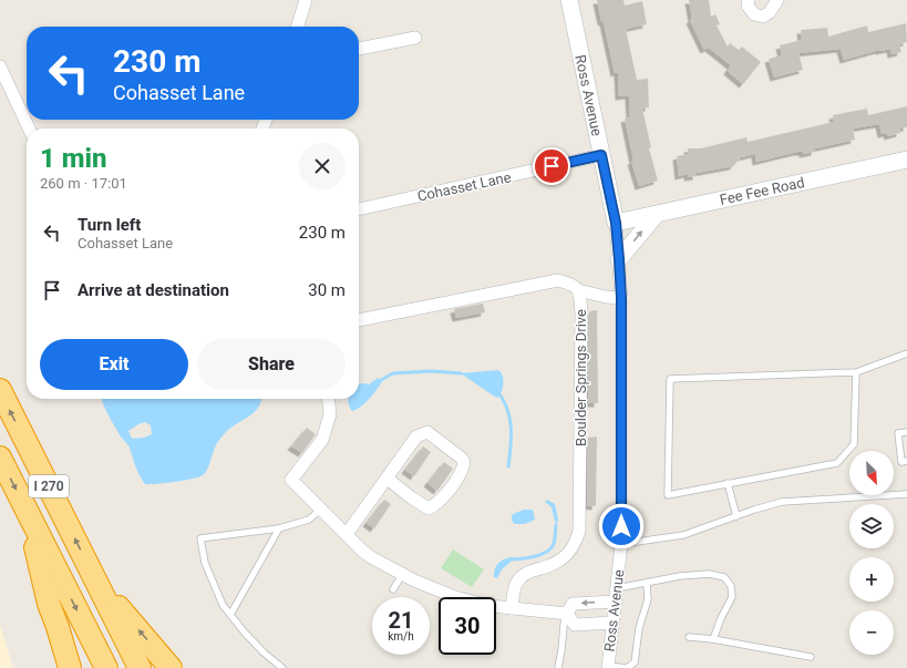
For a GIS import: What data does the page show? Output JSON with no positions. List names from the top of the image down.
{
  "streets": {
    "highway": ["I 270"],
    "street": [
      "Ross Avenue",
      "Cohasset Lane",
      "Fee Fee Road",
      "Boulder Springs Drive"
    ]
  },
  "crossings": [
    ["Ross Avenue", "Cohasset Lane"],
    ["Ross Avenue", "Fee Fee Road"]
  ],
  "north": "bottom right",
  "page": {
    "turn": ["230 m", "Cohasset Lane"],
    "heading": ["1 min", "260 m · 17:01"],
    "list": [
      {
        "name": "Turn left",
        "note": "Cohasset Lane",
        "value": "230 m"
      },
      {
        "name": "Arrive at destination",
        "value": "30 m"
      }
    ],
    "buttons": ["Exit", "Share"],
    "map_buttons": ["+", "−"],
    "speed": "21 km/h",
    "limit": "30"
  }
}
